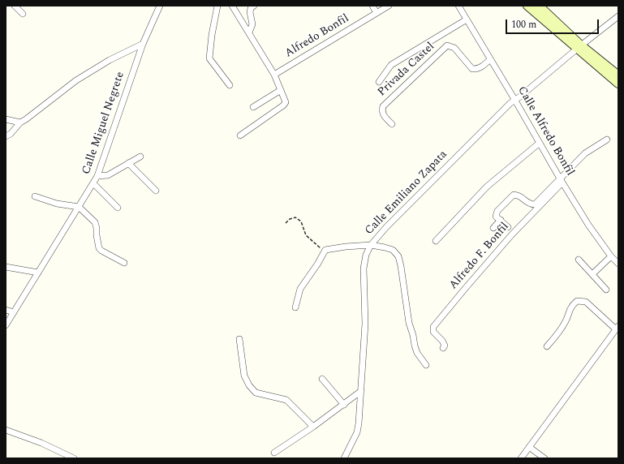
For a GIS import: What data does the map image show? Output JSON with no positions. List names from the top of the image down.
{
  "streets": {
    "street": [
      "Alfredo Bonfil",
      "Privada Castel",
      "Calle Miguel Negrete",
      "Calle Alfredo Bonfil",
      "Calle Emiliano Zapata",
      "Alfredo F. Bonfil"
    ]
  },
  "crossings": [
    ["Privada Castel", "Calle Alfredo Bonfil"],
    ["Calle Alfredo Bonfil", "Calle Emiliano Zapata"],
    ["Calle Alfredo Bonfil", "Alfredo F. Bonfil"]
  ],
  "scale_bar": "100 m"
}
